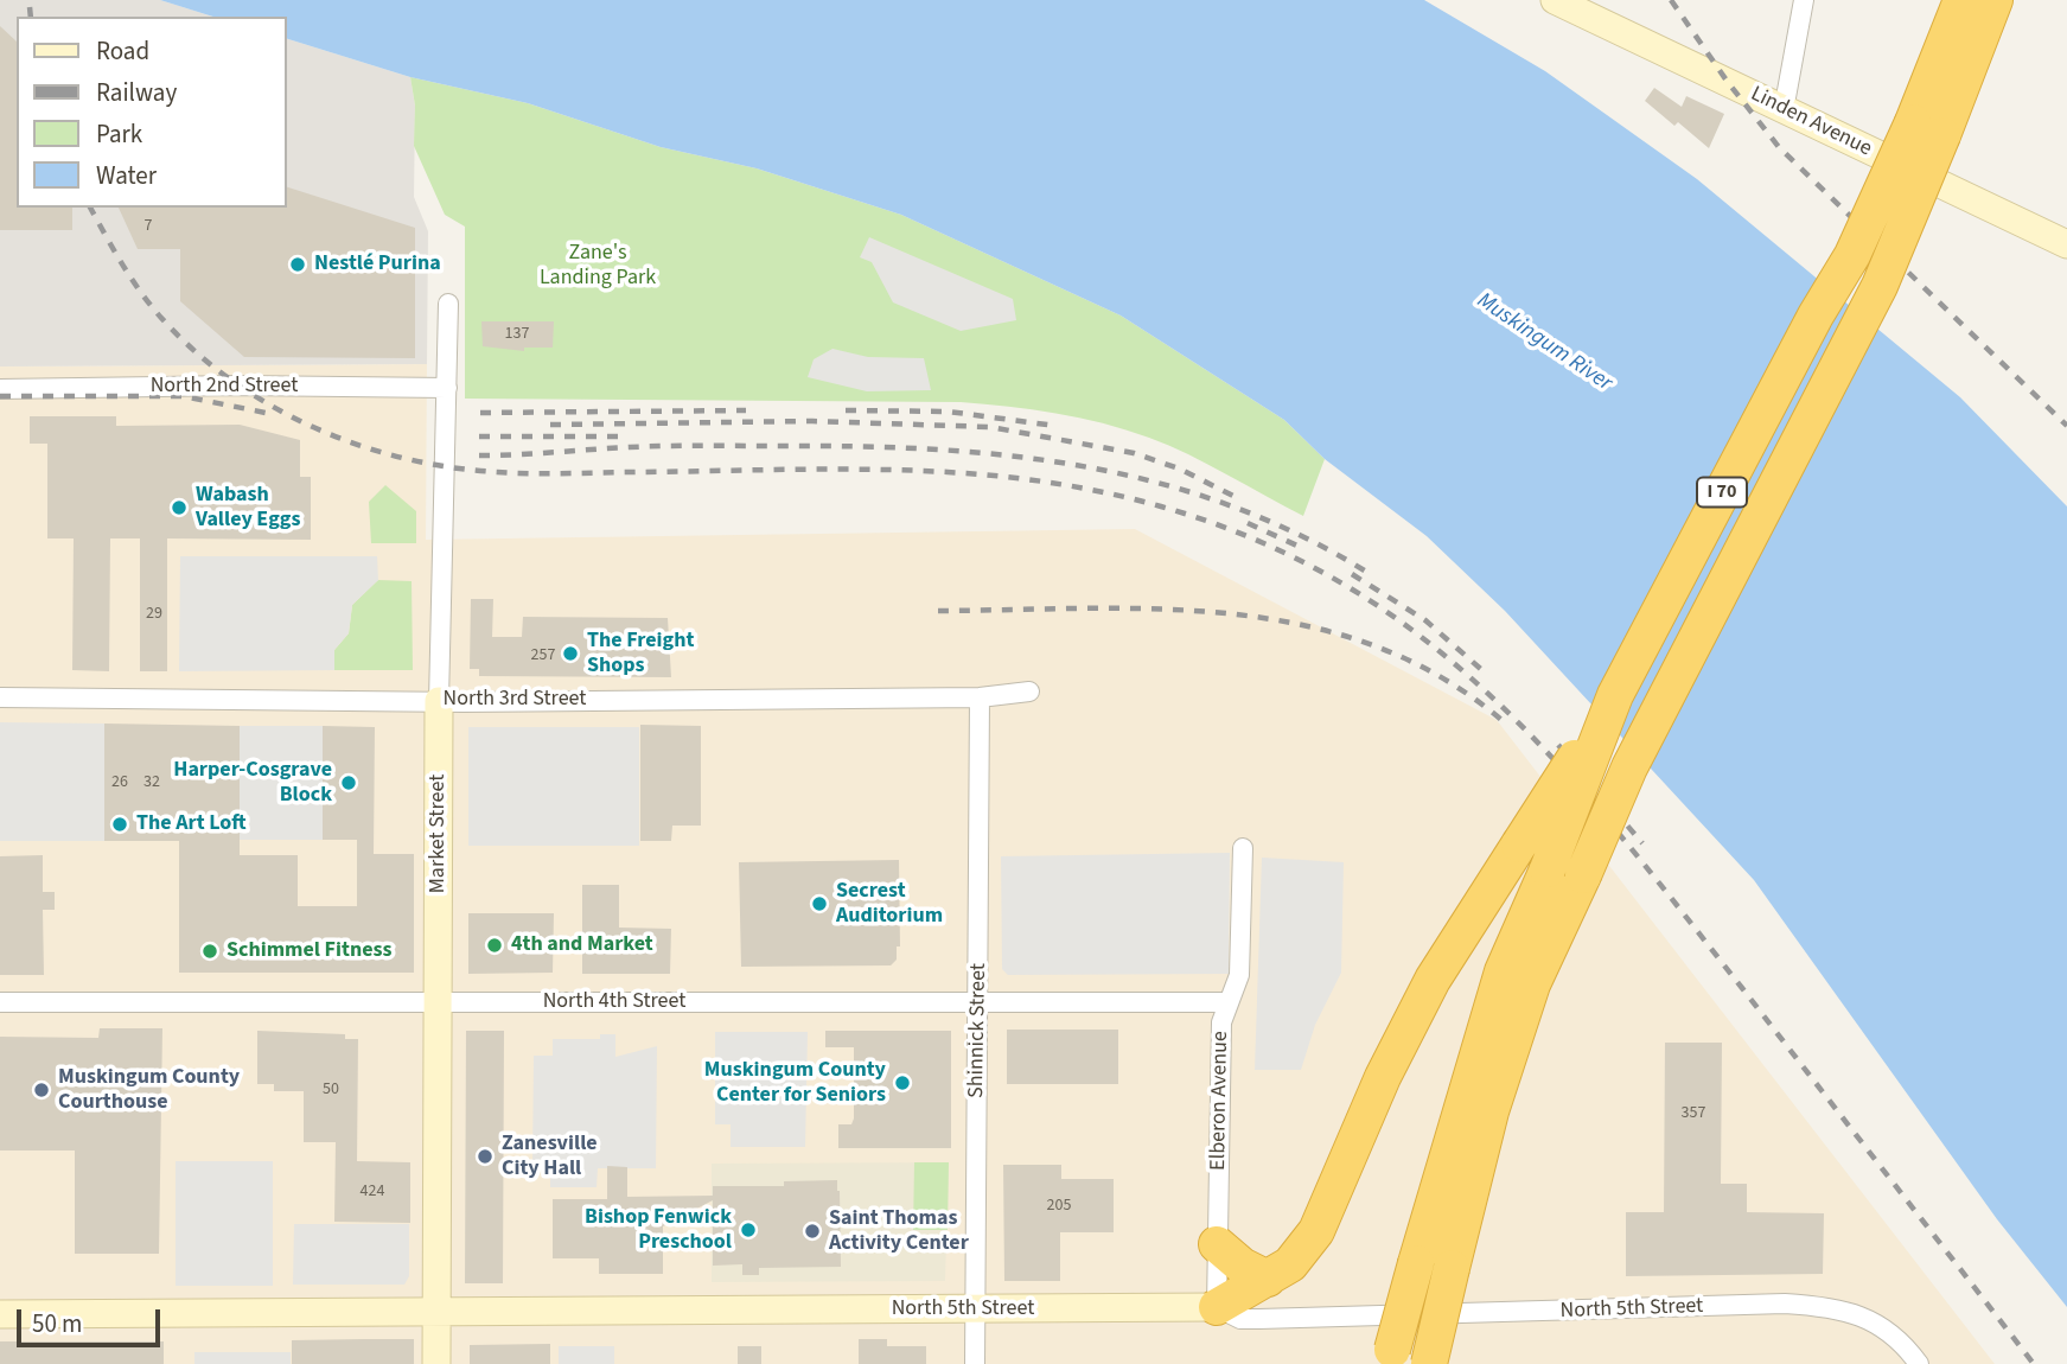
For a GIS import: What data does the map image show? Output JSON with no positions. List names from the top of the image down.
{
  "streets": {
    "highway": ["I 70"],
    "main road": ["Linden Avenue", "Market Street", "North 5th Street"],
    "street": [
      "North 2nd Street",
      "North 3rd Street",
      "North 4th Street",
      "Shinnick Street",
      "Elberon Avenue"
    ]
  },
  "crossings": [
    ["North 2nd Street", "Market Street"],
    ["North 3rd Street", "Market Street"],
    ["North 3rd Street", "Shinnick Street"],
    ["Market Street", "North 4th Street"],
    ["Market Street", "North 5th Street"],
    ["North 4th Street", "Shinnick Street"],
    ["North 4th Street", "Elberon Avenue"],
    ["Shinnick Street", "North 5th Street"],
    ["Elberon Avenue", "North 5th Street"]
  ],
  "water": ["Muskingum River"],
  "parks": ["Zane's Landing Park"],
  "places": [
    "Nestlé Purina",
    "Wabash Valley Eggs",
    "The Freight Shops",
    "Harper-Cosgrave Block",
    "The Art Loft",
    "Secrest Auditorium",
    "4th and Market",
    "Schimmel Fitness",
    "Muskingum County Center for Seniors",
    "Muskingum County Courthouse",
    "Zanesville City Hall",
    "Bishop Fenwick Preschool",
    "Saint Thomas Activity Center"
  ],
  "house_numbers": [
    "7",
    "137",
    "29",
    "257",
    "26",
    "32",
    "50",
    "357",
    "424",
    "205"
  ],
  "legend": [
    "Road",
    "Railway",
    "Park",
    "Water"
  ],
  "scale_bar": "50 m"
}
